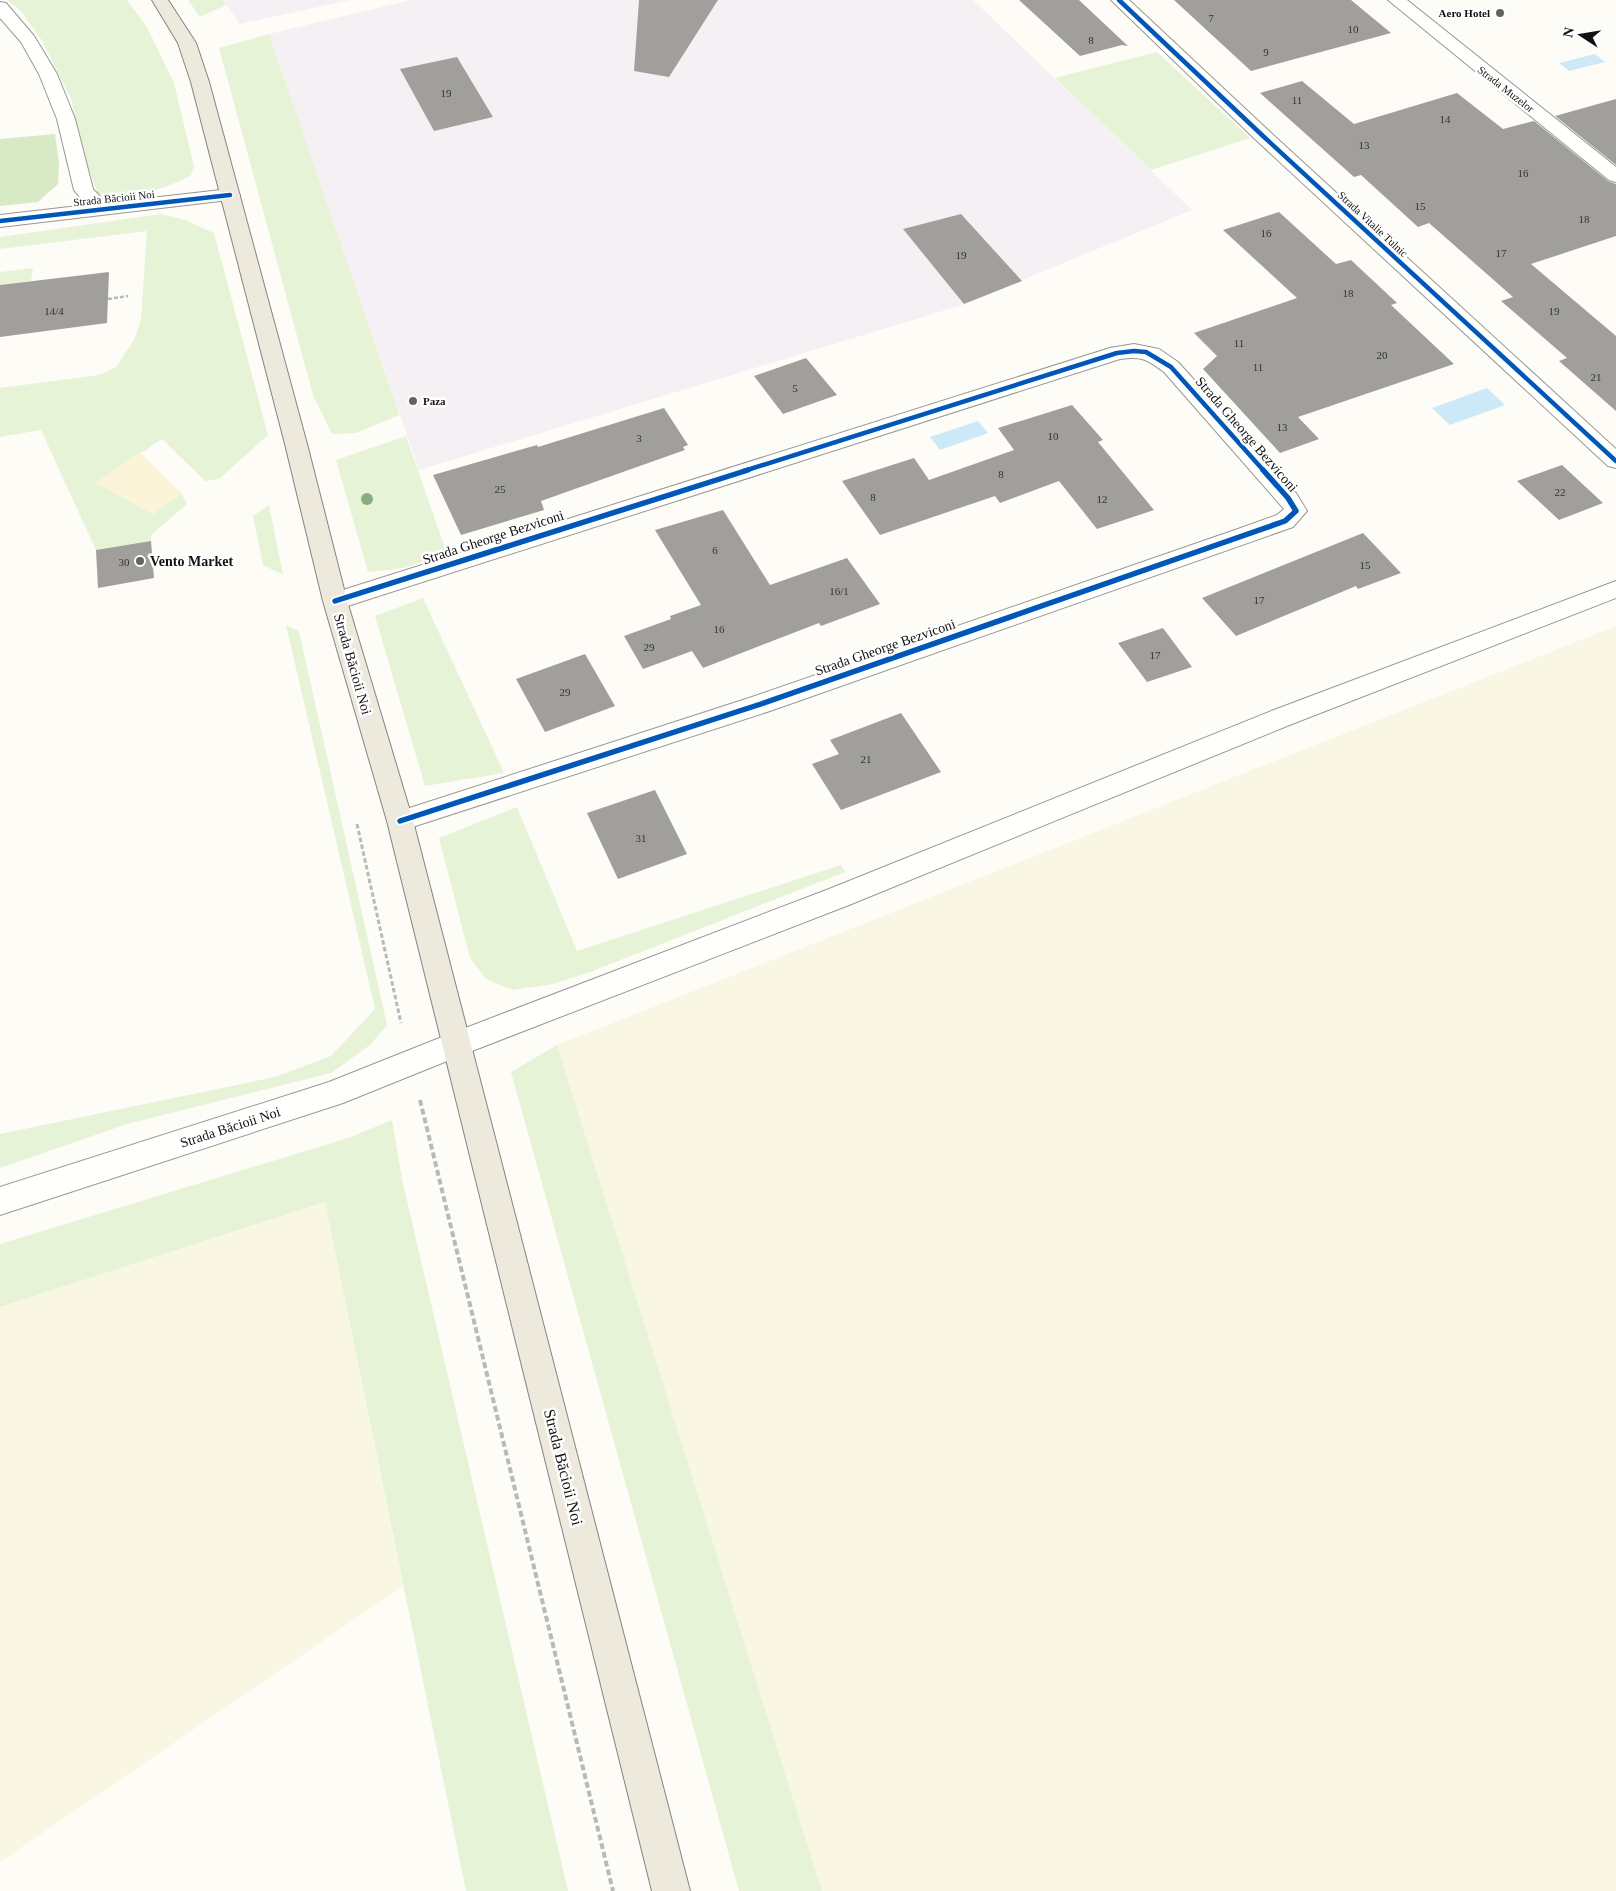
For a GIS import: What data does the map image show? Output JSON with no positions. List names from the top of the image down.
{
  "streets": {
    "main road": ["Strada Băcioii Noi"],
    "street": ["Strada Muzelor", "Strada Vitalie Tulnic", "Strada Gheorge Bezviconi"]
  },
  "crossings": [
    ["Strada Băcioii Noi", "Strada Gheorge Bezviconi"]
  ],
  "places": ["Aero Hotel", "Paza", "Vento Market"],
  "house_numbers": [
    "7",
    "10",
    "8",
    "9",
    "19",
    "11",
    "14",
    "13",
    "16",
    "15",
    "18",
    "16",
    "17",
    "19",
    "18",
    "14/4",
    "19",
    "11",
    "20",
    "11",
    "21",
    "5",
    "13",
    "10",
    "3",
    "8",
    "25",
    "22",
    "8",
    "12",
    "6",
    "30",
    "15",
    "16/1",
    "17",
    "16",
    "29",
    "17",
    "29",
    "21",
    "31"
  ],
  "north": "left"
}
